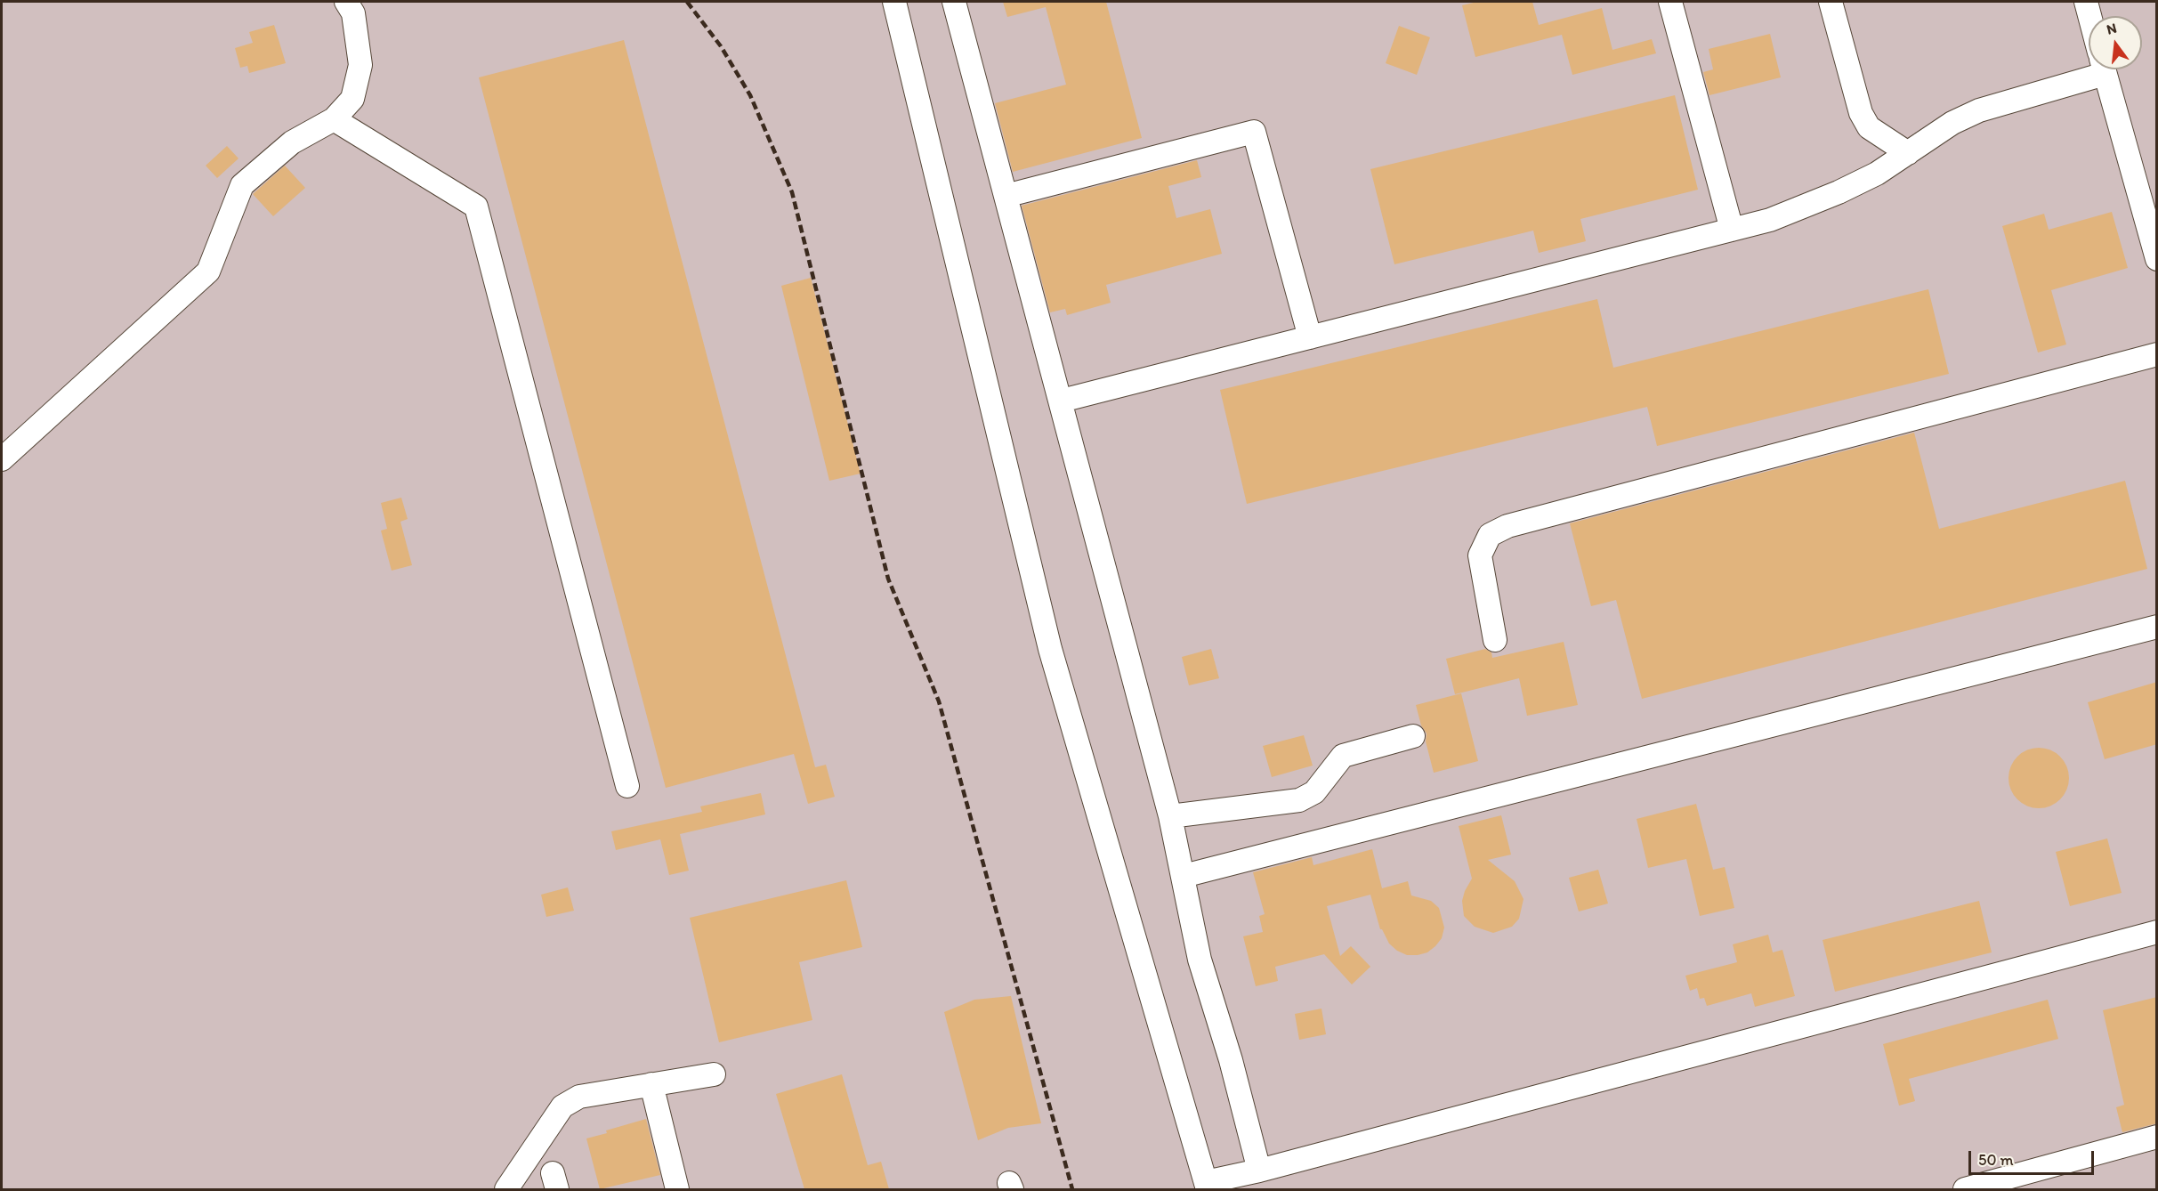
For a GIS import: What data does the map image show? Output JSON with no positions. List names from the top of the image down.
{
  "scale_bar": "50 m",
  "north": "top"
}
